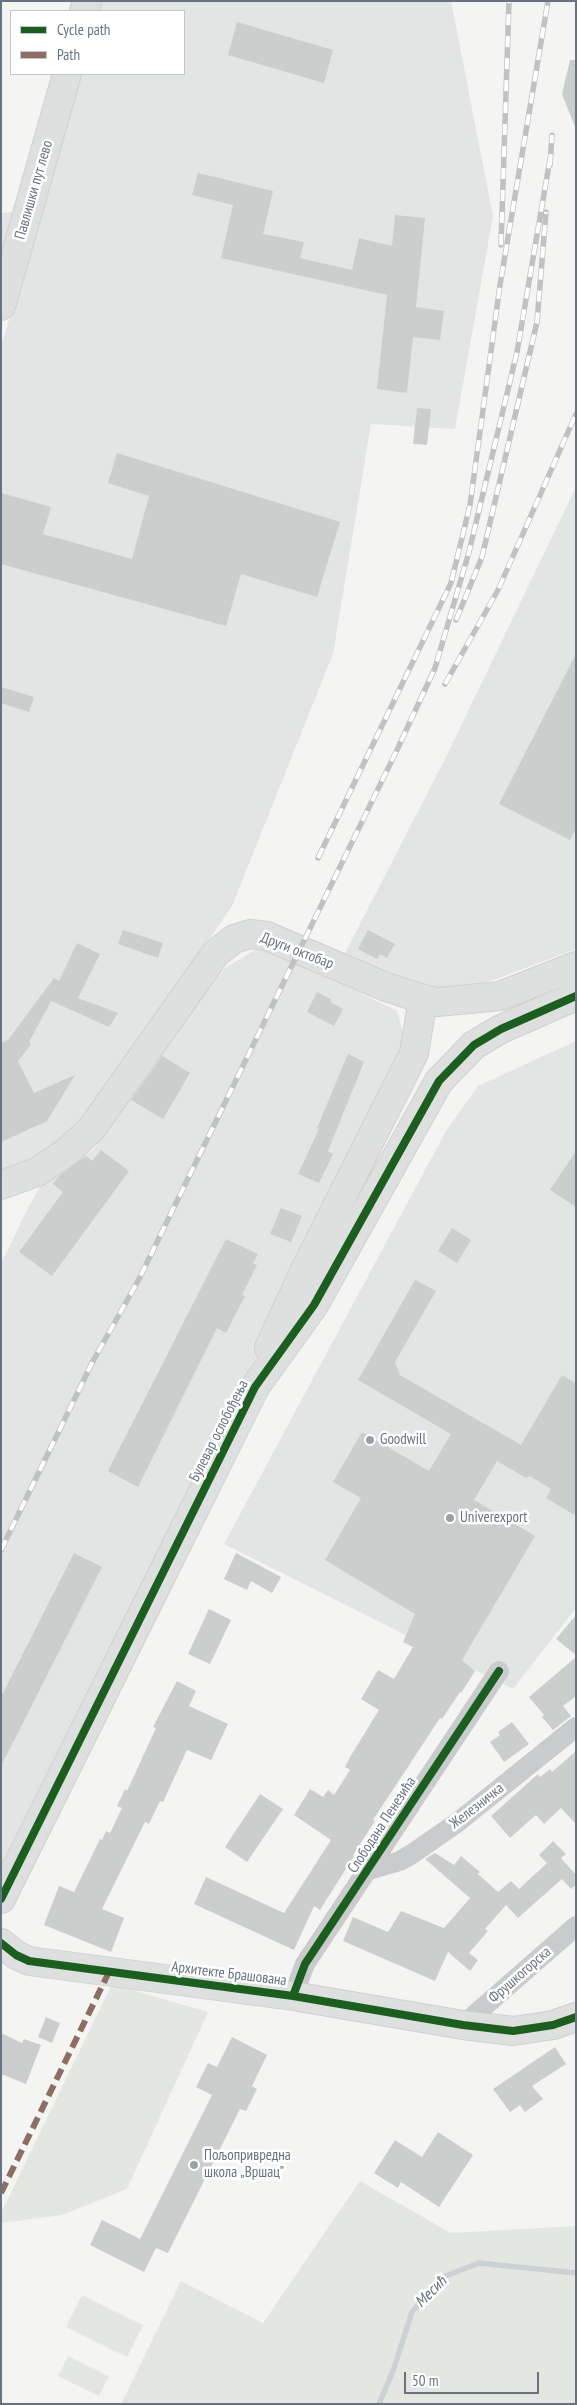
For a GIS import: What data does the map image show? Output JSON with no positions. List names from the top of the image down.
{
  "streets": {
    "street": [
      "Павлишки пут лево",
      "Други октобар",
      "Булевар ослобођења",
      "Железничка",
      "Слободана Пенезића",
      "Архитекте Брашована",
      "Фрушкогорска"
    ]
  },
  "crossings": [
    ["Други октобар", "Булевар ослобођења"],
    ["Железничка", "Слободана Пенезића"],
    ["Слободана Пенезића", "Архитекте Брашована"],
    ["Архитекте Брашована", "Фрушкогорска"]
  ],
  "water": ["Месић"],
  "places": ["Goodwill", "Univerexport", "Пољопривредна школа „Вршац”"],
  "legend": ["Cycle path", "Path"],
  "scale_bar": "50 m"
}
